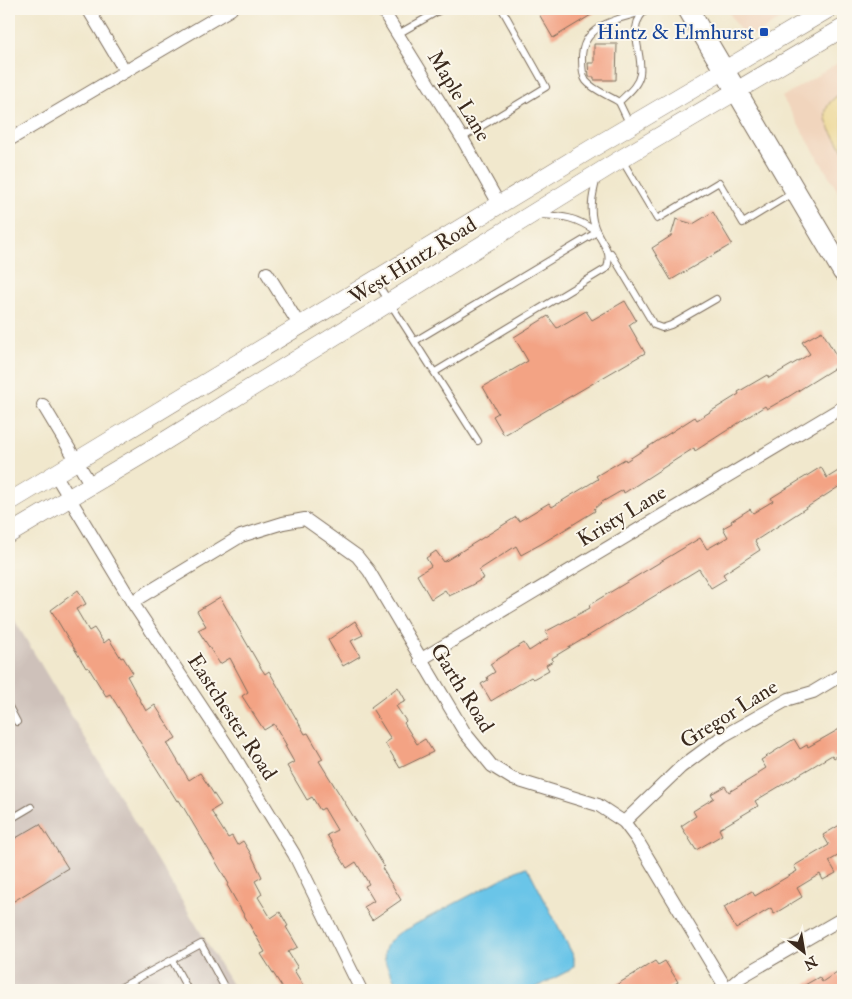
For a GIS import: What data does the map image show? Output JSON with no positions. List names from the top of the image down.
{
  "streets": {
    "main road": ["West Hintz Road"],
    "street": [
      "Maple Lane",
      "Kristy Lane",
      "Garth Road",
      "Gregor Lane",
      "Eastchester Road"
    ]
  },
  "crossings": [
    ["Maple Lane", "West Hintz Road"],
    ["West Hintz Road", "Eastchester Road"],
    ["Kristy Lane", "Garth Road"],
    ["Garth Road", "Gregor Lane"],
    ["Garth Road", "Eastchester Road"]
  ],
  "places": {
    "transit": ["Hintz & Elmhurst"]
  },
  "north": "bottom right"
}
